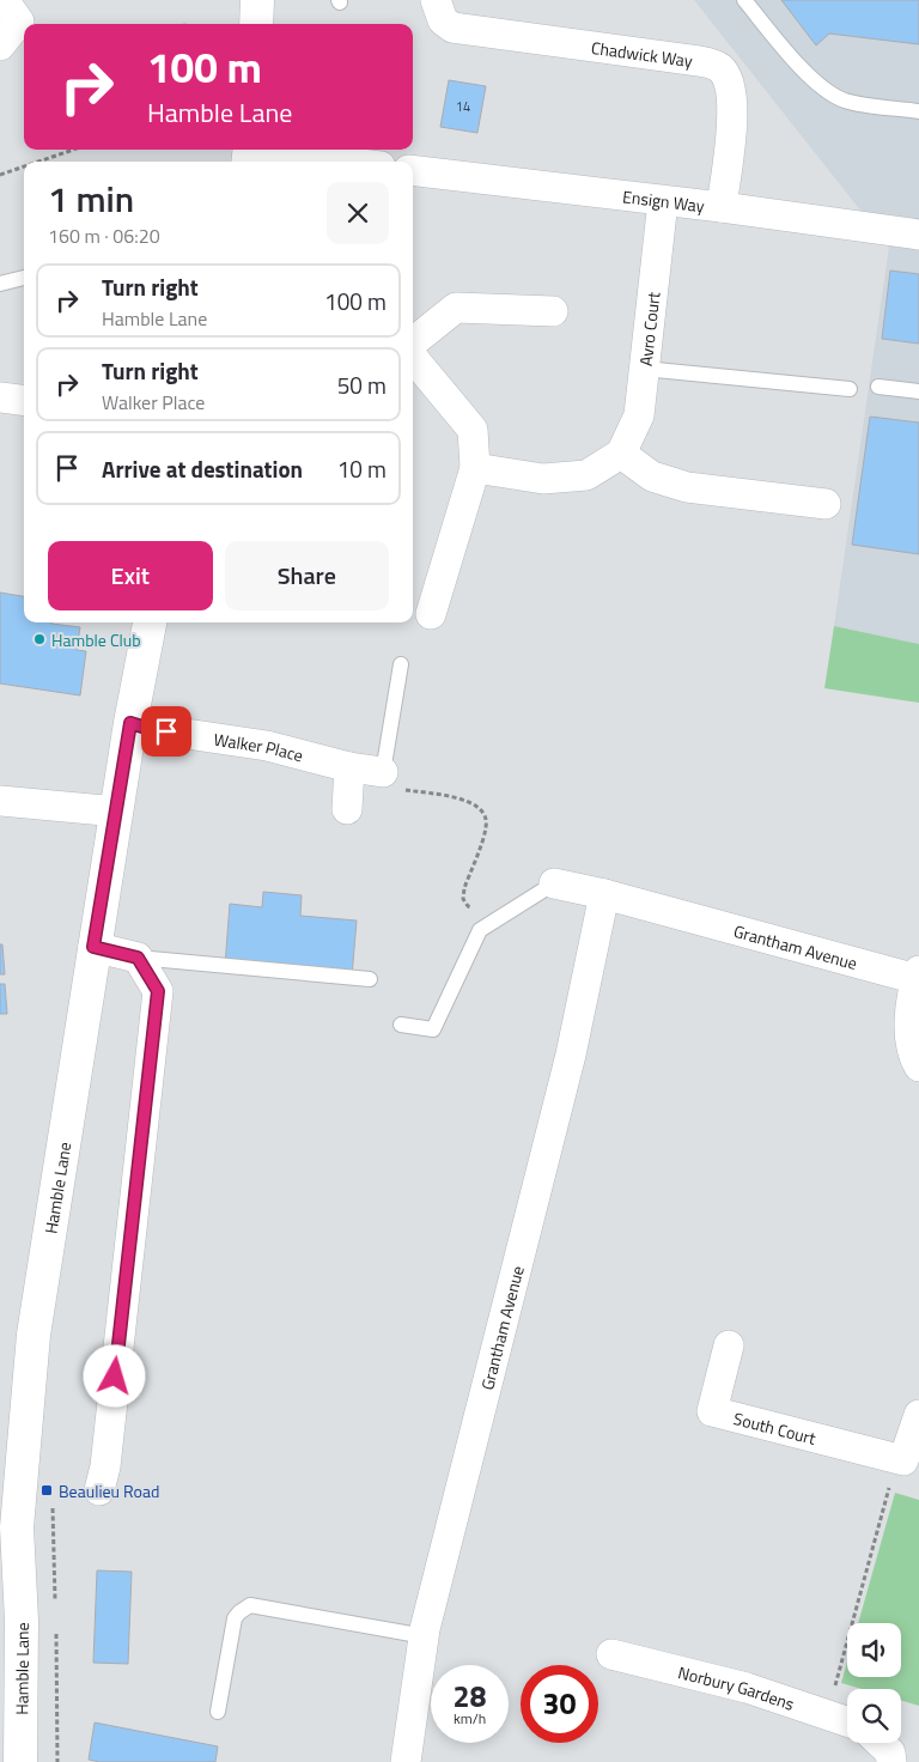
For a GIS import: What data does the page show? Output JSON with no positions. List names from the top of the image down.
{
  "streets": {
    "main road": ["Hamble Lane"],
    "street": [
      "Chadwick Way",
      "Ensign Way",
      "Avro Court",
      "Walker Place",
      "Grantham Avenue",
      "South Court",
      "Norbury Gardens"
    ]
  },
  "crossings": [
    ["Chadwick Way", "Ensign Way"],
    ["Ensign Way", "Avro Court"],
    ["Walker Place", "Hamble Lane"]
  ],
  "places": {
    "other": ["Hamble Club"],
    "transit": ["Beaulieu Road"]
  },
  "house_numbers": ["14"],
  "page": {
    "turn": ["100 m", "Hamble Lane"],
    "heading": ["1 min", "160 m · 06:20"],
    "list": [
      {
        "name": "Turn right",
        "note": "Hamble Lane",
        "value": "100 m"
      },
      {
        "name": "Turn right",
        "note": "Walker Place",
        "value": "50 m"
      },
      {
        "name": "Arrive at destination",
        "value": "10 m"
      }
    ],
    "buttons": ["Exit", "Share"],
    "speed": "28 km/h",
    "limit": "30"
  }
}
